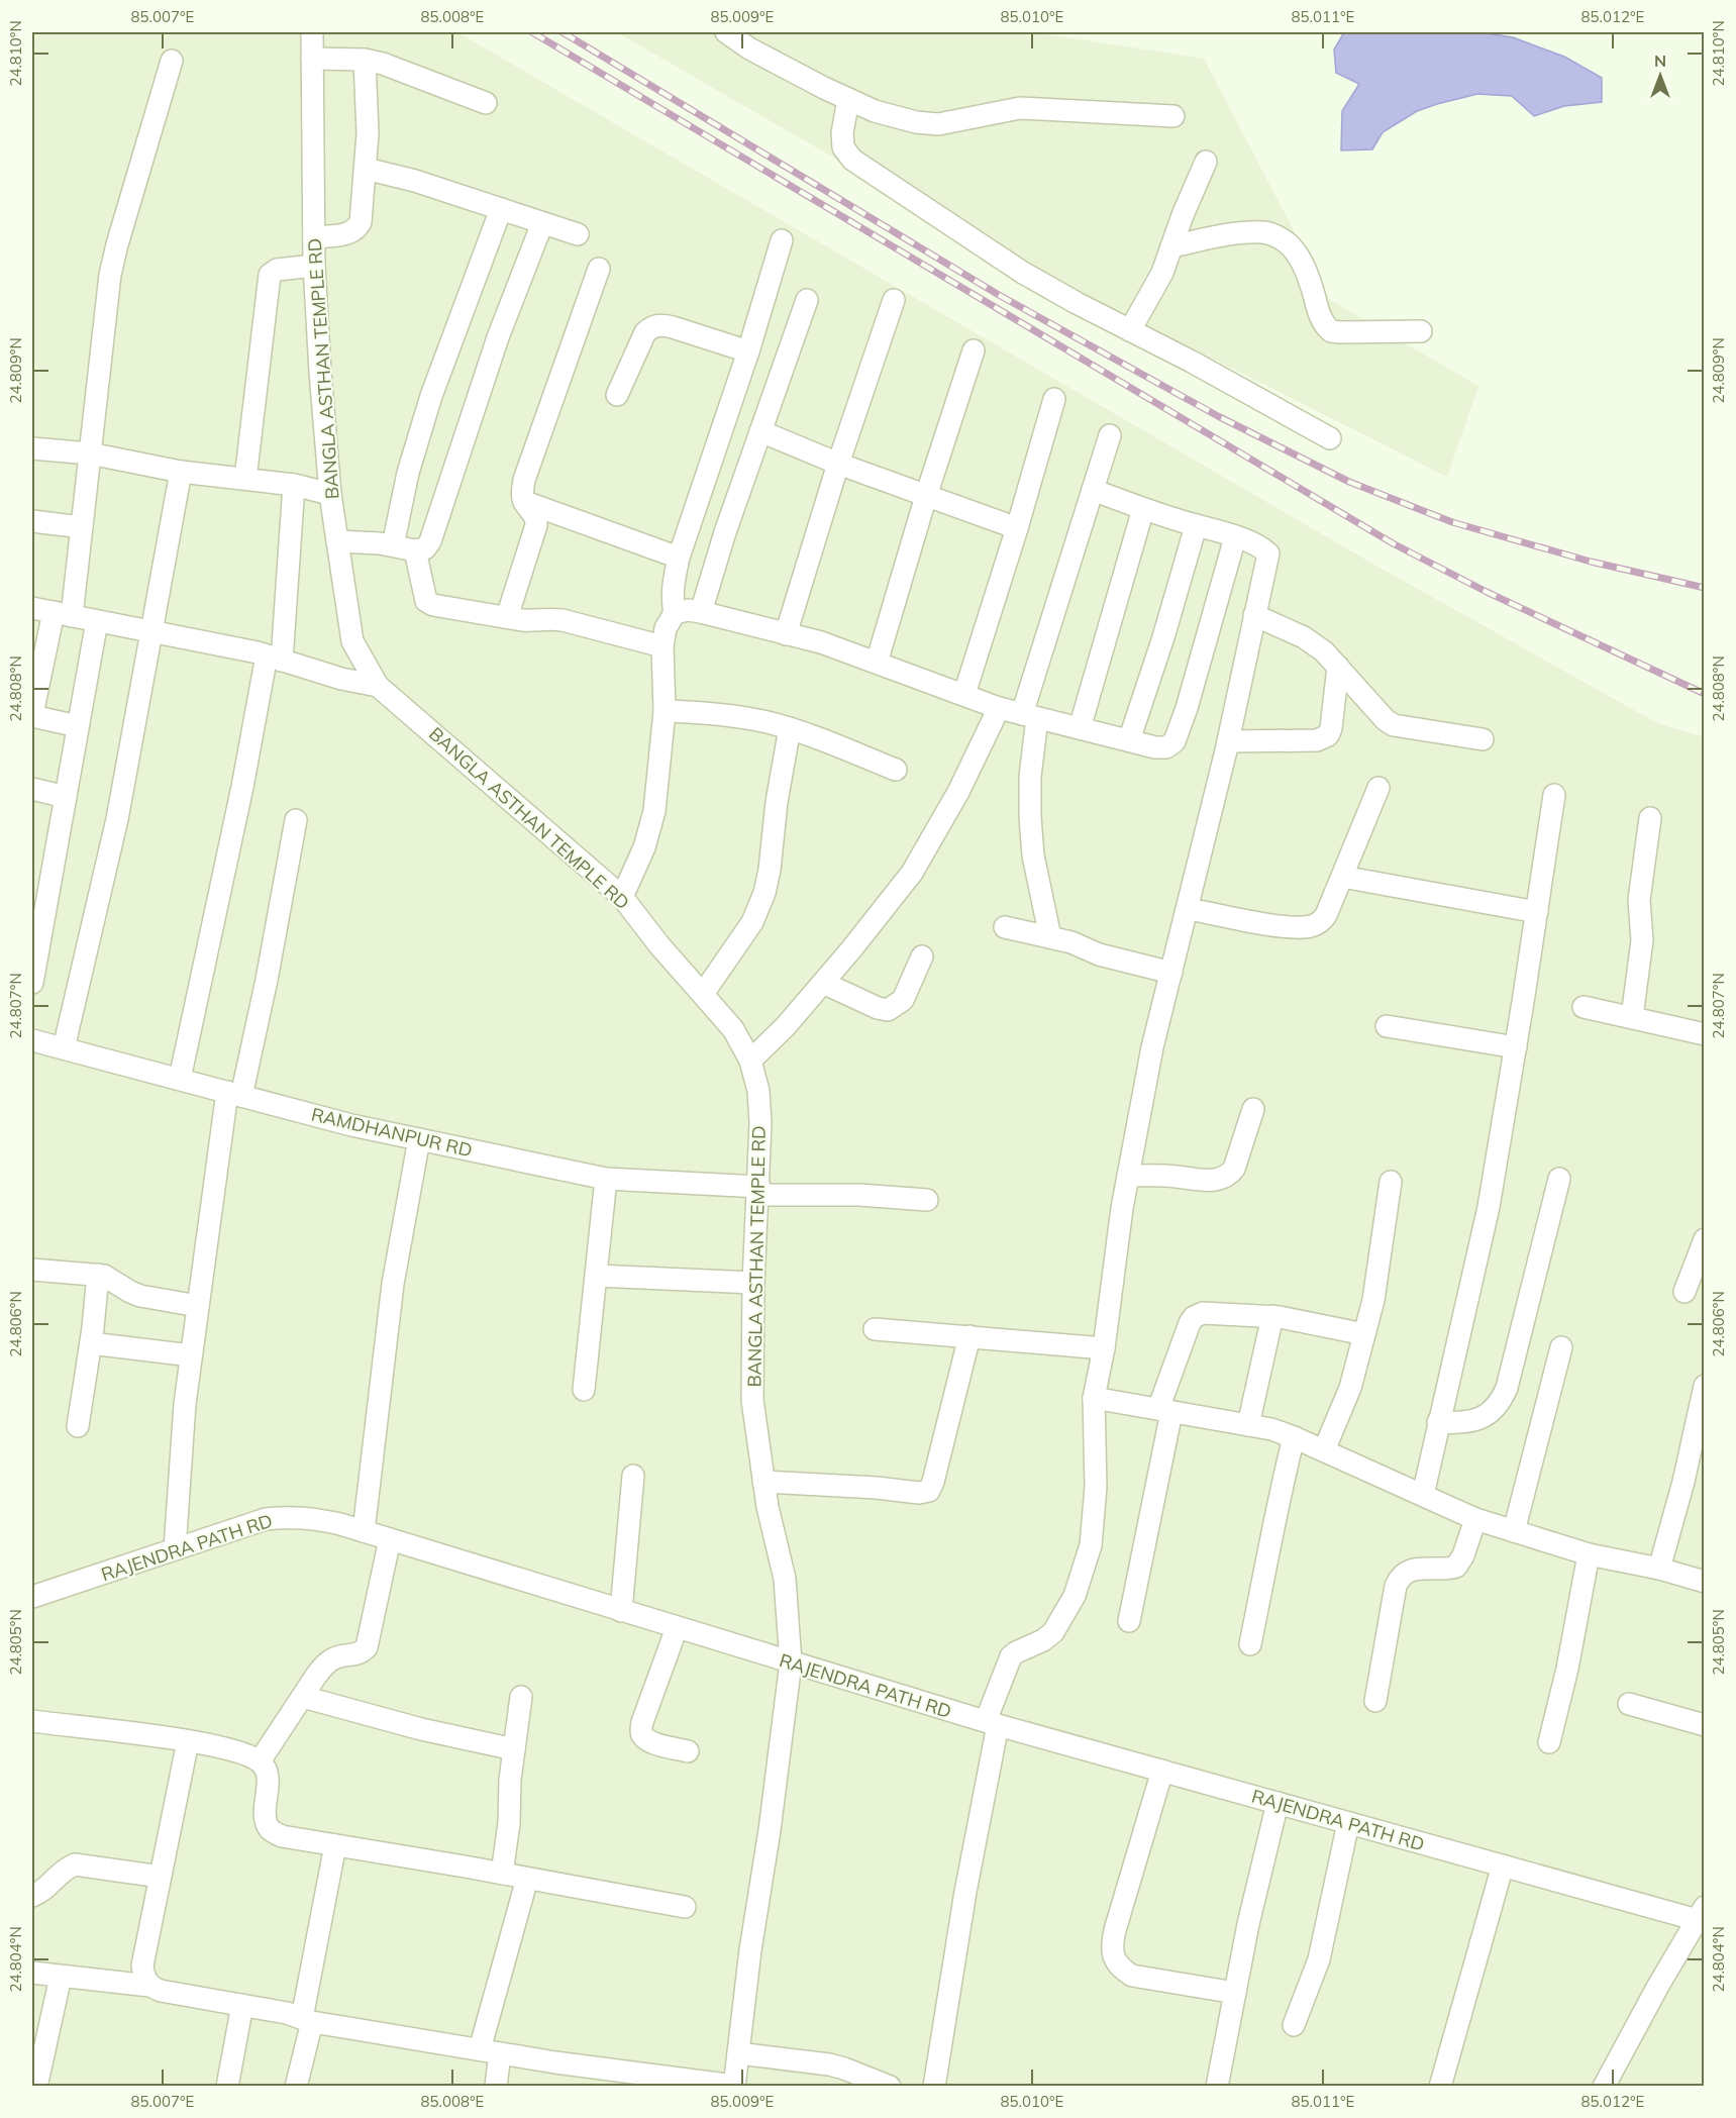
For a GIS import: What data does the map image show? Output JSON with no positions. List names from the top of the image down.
{
  "streets": {
    "street": ["BANGLA ASTHAN TEMPLE RD", "RAMDHANPUR RD", "RAJENDRA PATH RD"]
  },
  "crossings": [
    ["BANGLA ASTHAN TEMPLE RD", "RAMDHANPUR RD"],
    ["BANGLA ASTHAN TEMPLE RD", "RAJENDRA PATH RD"]
  ],
  "north": "top",
  "coordinates": [
    "85.007°E",
    "85.008°E",
    "85.009°E",
    "85.010°E",
    "85.011°E",
    "85.012°E",
    "24.810°N",
    "24.809°N",
    "24.808°N",
    "24.807°N",
    "24.806°N",
    "24.805°N",
    "24.804°N"
  ]
}
